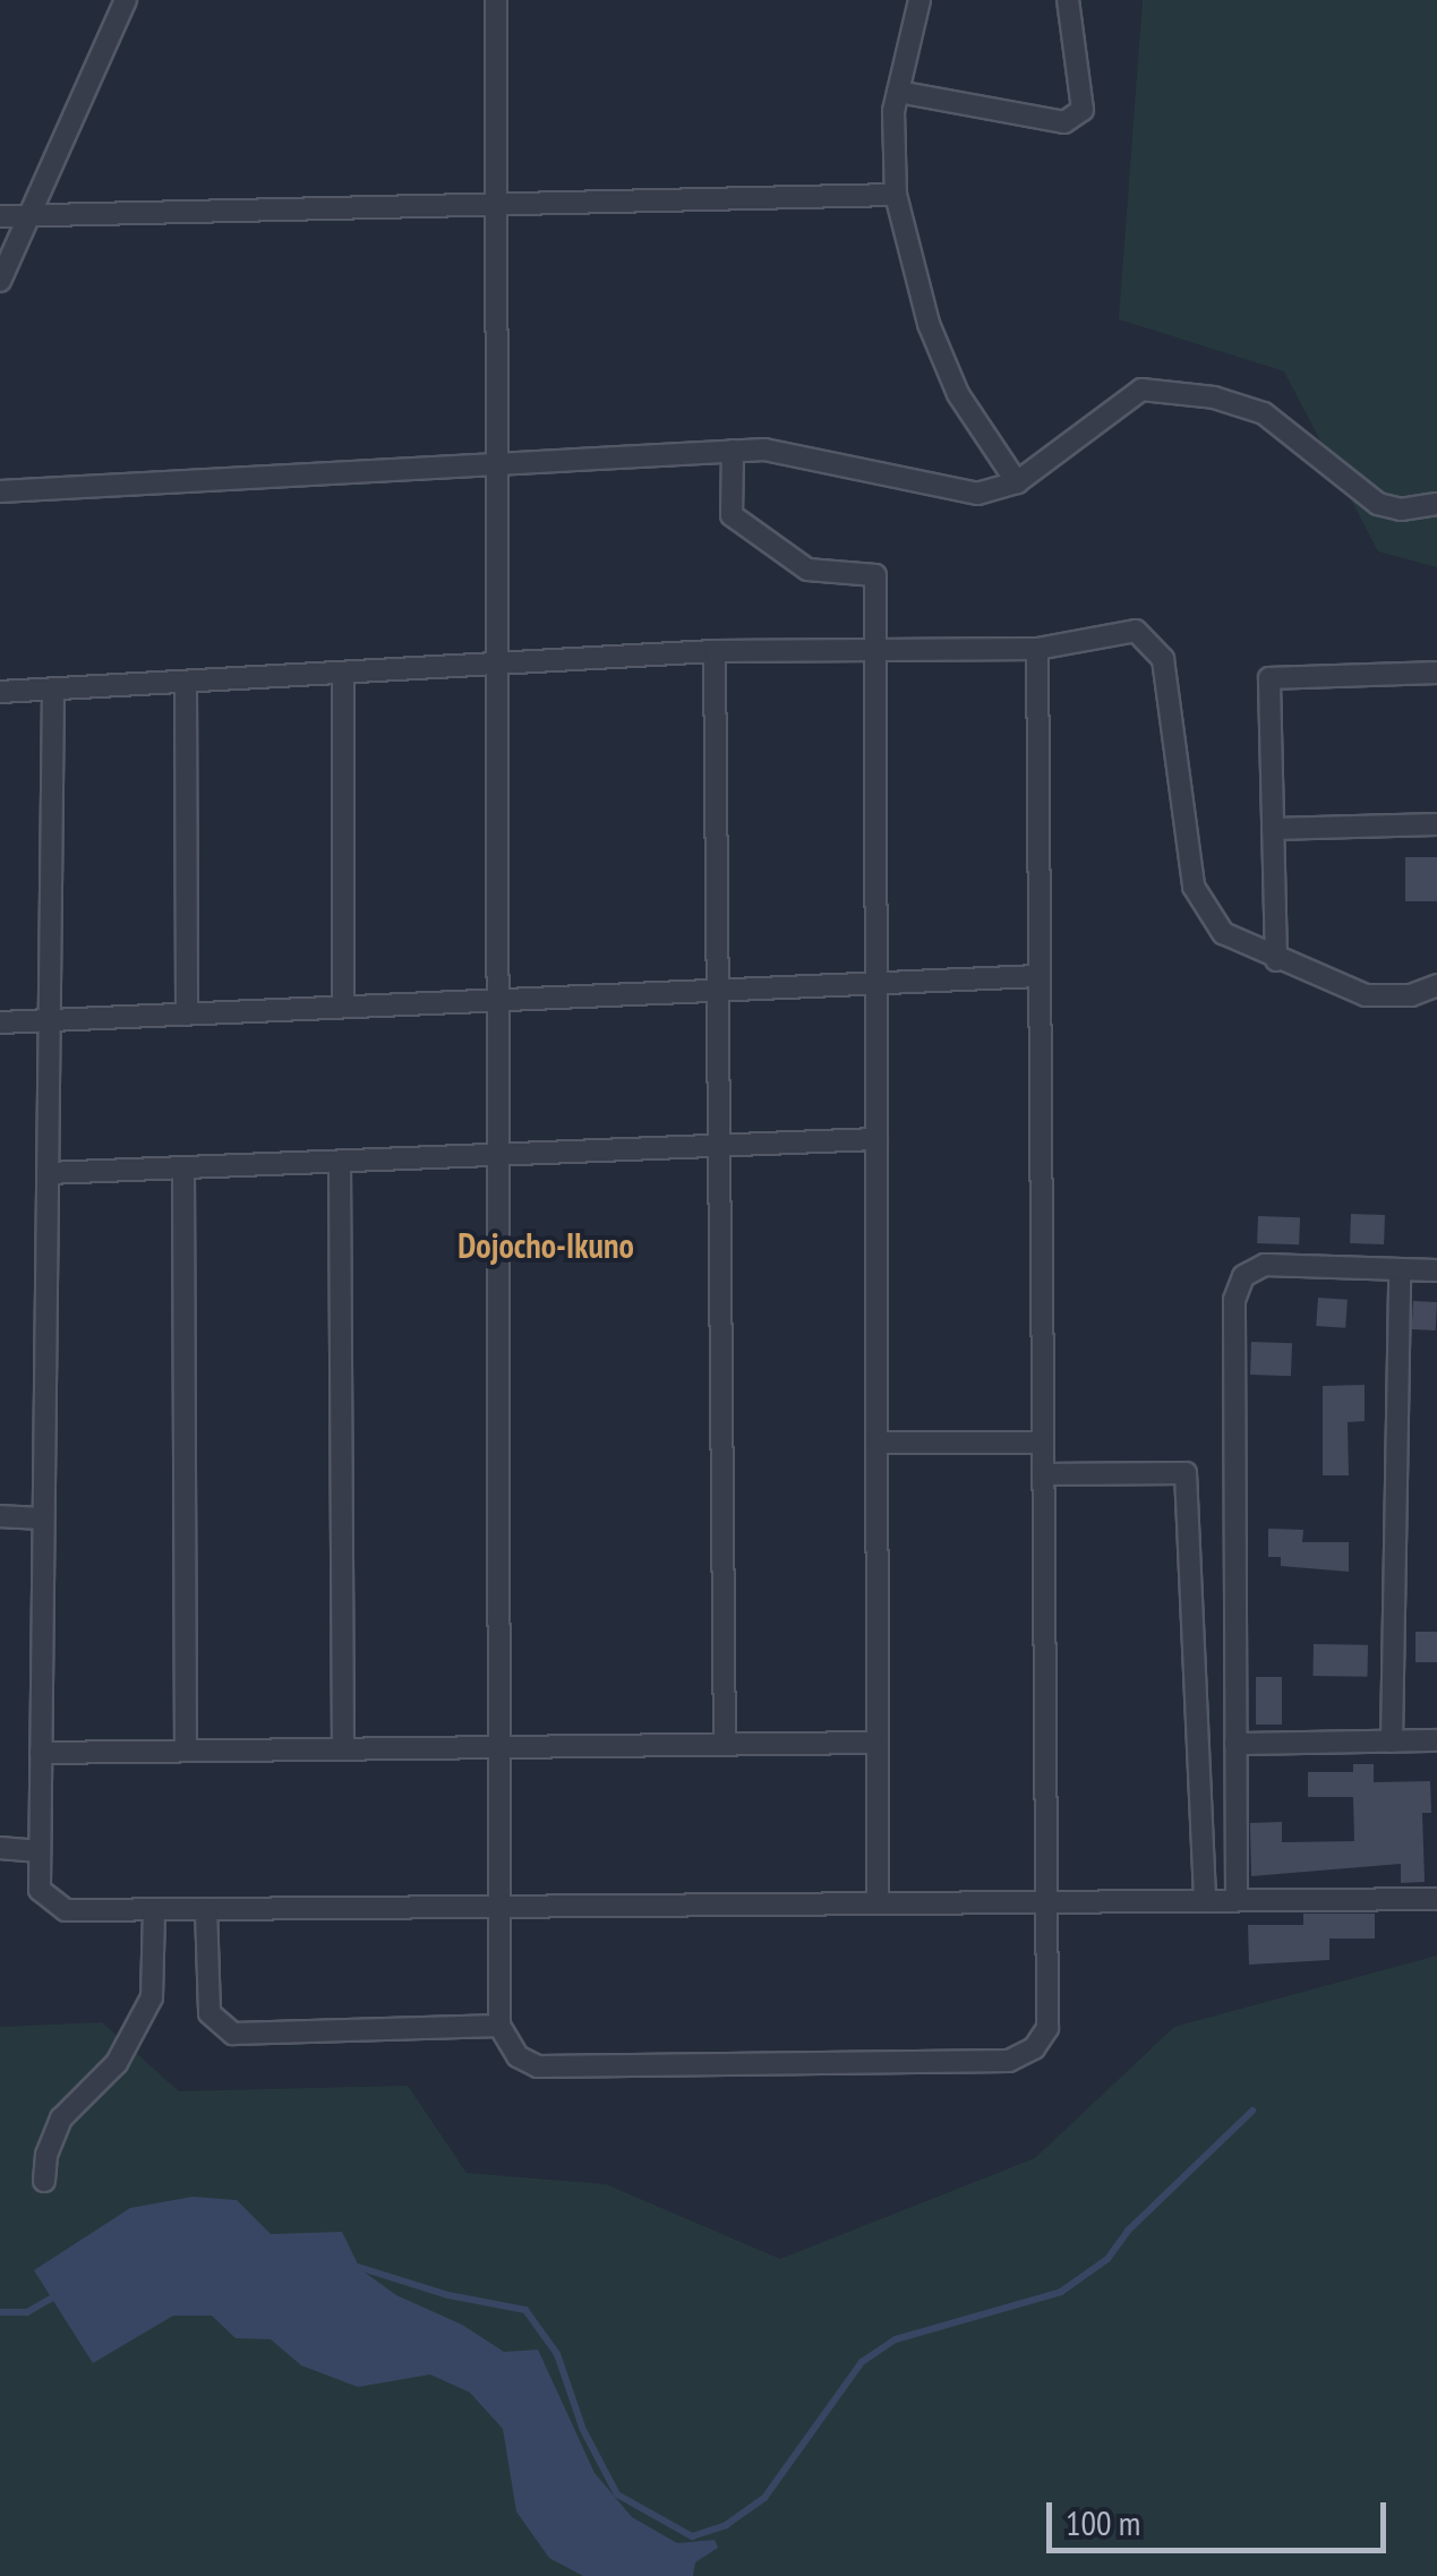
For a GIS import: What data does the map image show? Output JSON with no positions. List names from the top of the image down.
{
  "districts": ["Dojocho-Ikuno"],
  "scale_bar": "100 m"
}
